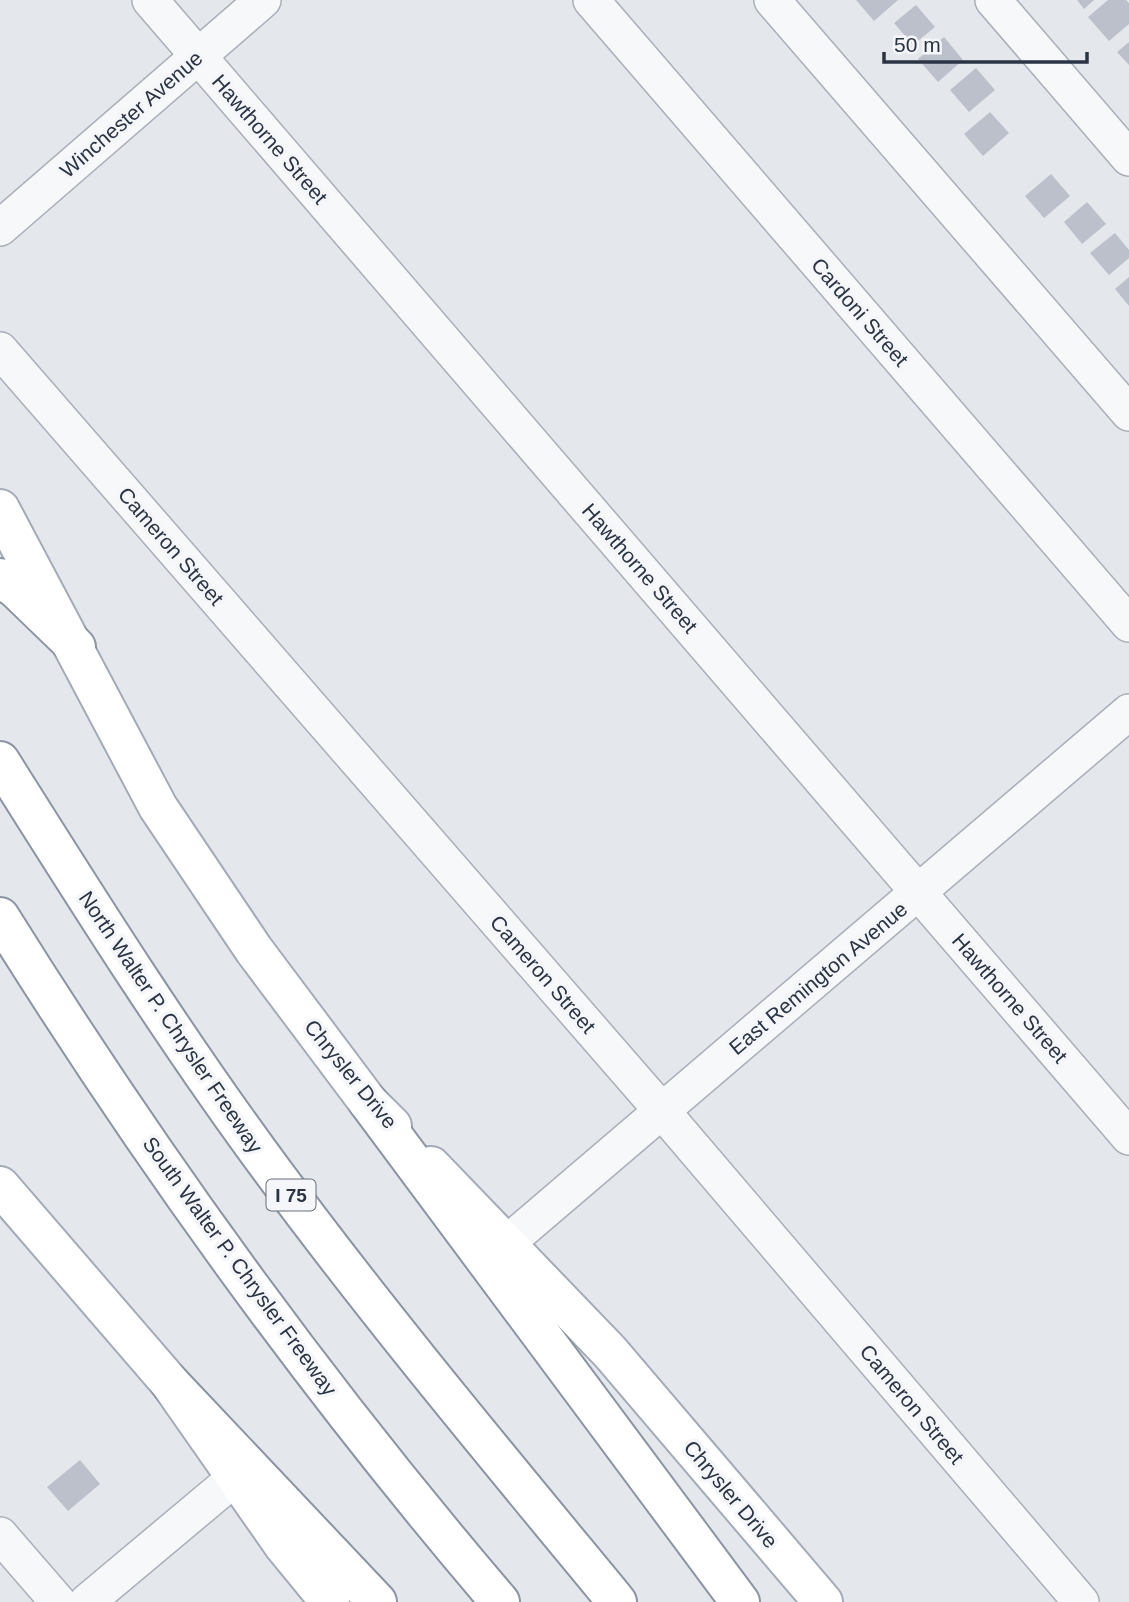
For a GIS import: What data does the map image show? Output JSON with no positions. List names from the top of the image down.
{
  "streets": {
    "main road": [
      "North Walter P. Chrysler Freeway",
      "Chrysler Drive",
      "I 75",
      "South Walter P. Chrysler Freeway"
    ],
    "street": [
      "Winchester Avenue",
      "Hawthorne Street",
      "Cardoni Street",
      "Cameron Street",
      "East Remington Avenue"
    ]
  },
  "crossings": [
    ["Winchester Avenue", "Hawthorne Street"],
    ["Hawthorne Street", "East Remington Avenue"],
    ["Cameron Street", "East Remington Avenue"],
    ["East Remington Avenue", "Chrysler Drive"]
  ],
  "scale_bar": "50 m"
}
